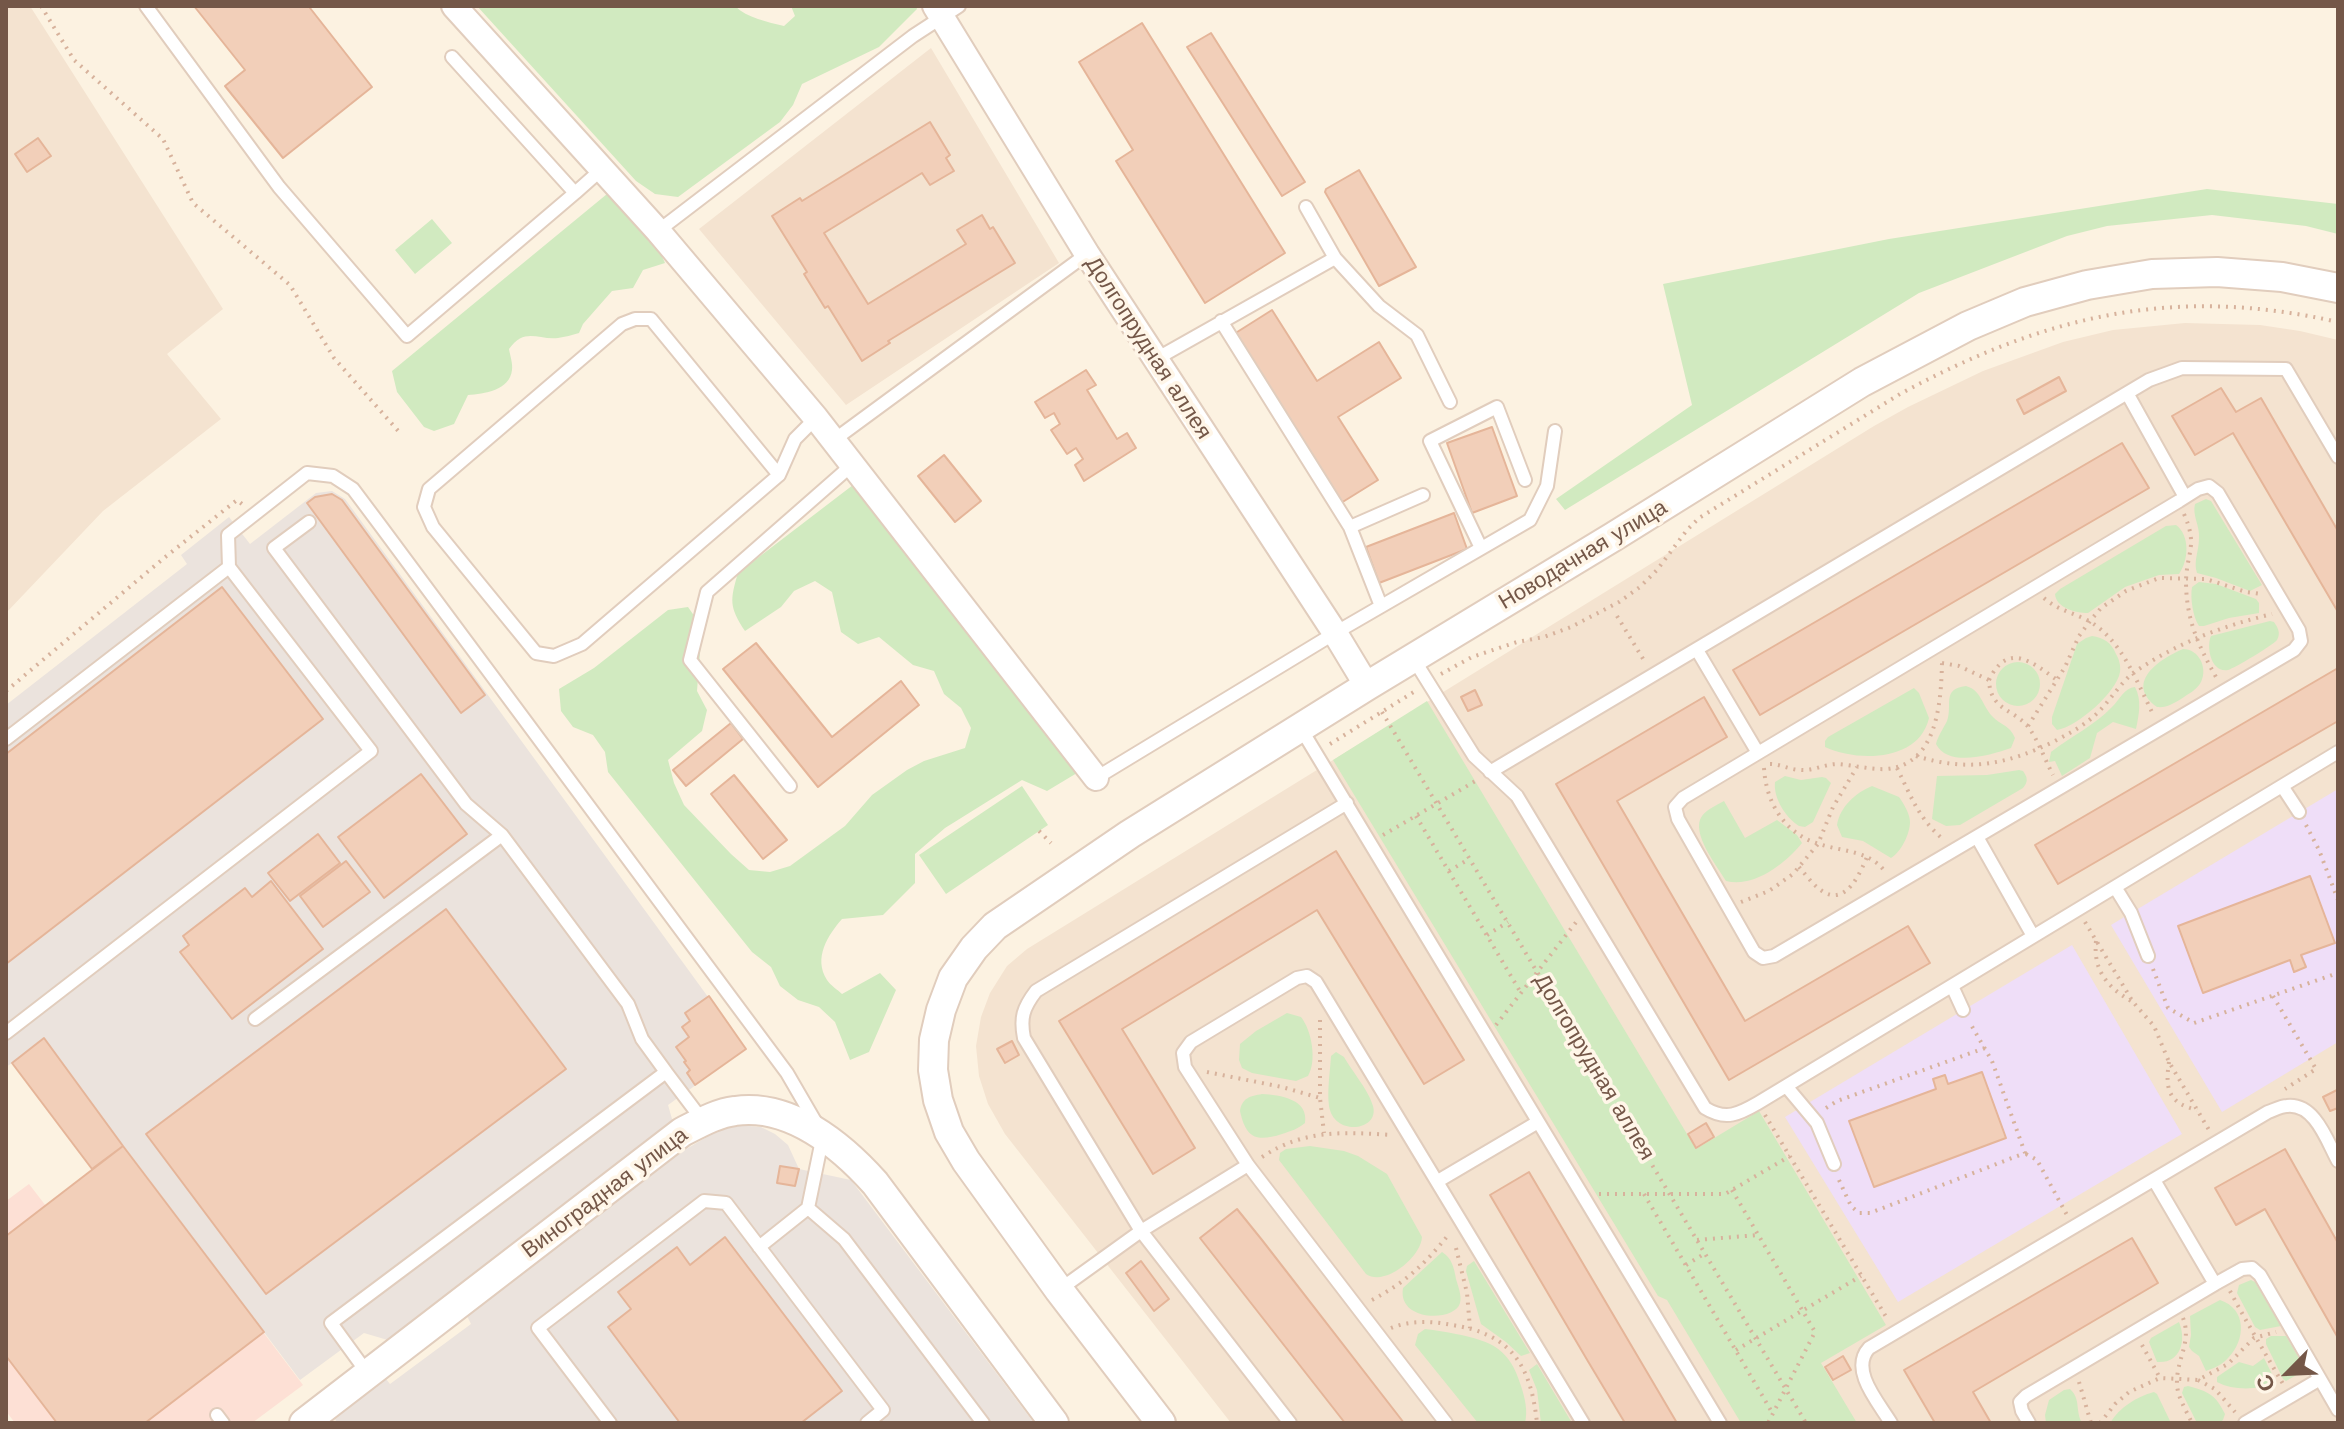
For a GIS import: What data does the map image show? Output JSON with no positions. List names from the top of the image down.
{
  "streets": {
    "street": ["Долгопрудная аллея", "Новодачная улица", "Виноградная улица"]
  },
  "crossings": [
    ["Долгопрудная аллея", "Новодачная улица"]
  ],
  "north": "bottom left"
}
